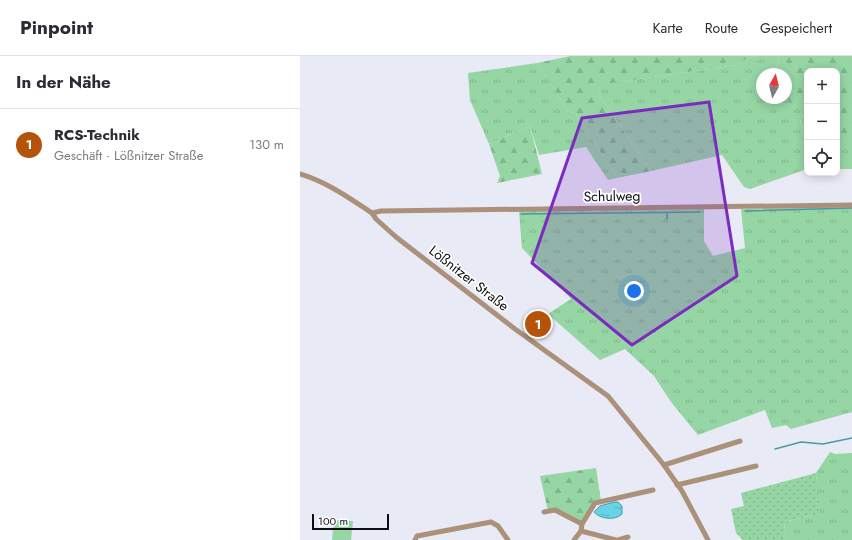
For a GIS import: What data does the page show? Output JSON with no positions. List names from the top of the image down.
{
  "streets": {
    "street": ["Schulweg", "Lößnitzer Straße"]
  },
  "crossings": [
    ["Schulweg", "Lößnitzer Straße"]
  ],
  "scale_bar": "100 m",
  "north": "top",
  "page": {
    "header": "Pinpoint",
    "nav": ["Karte", "Route", "Gespeichert"],
    "heading": "In der Nähe",
    "map_buttons": ["+", "−"],
    "list": [
      {
        "mark": "1",
        "name": "RCS-Technik",
        "note": "Geschäft · Lößnitzer Straße",
        "value": "130 m"
      }
    ],
    "pins": "1",
    "scale": "100 m"
  }
}
